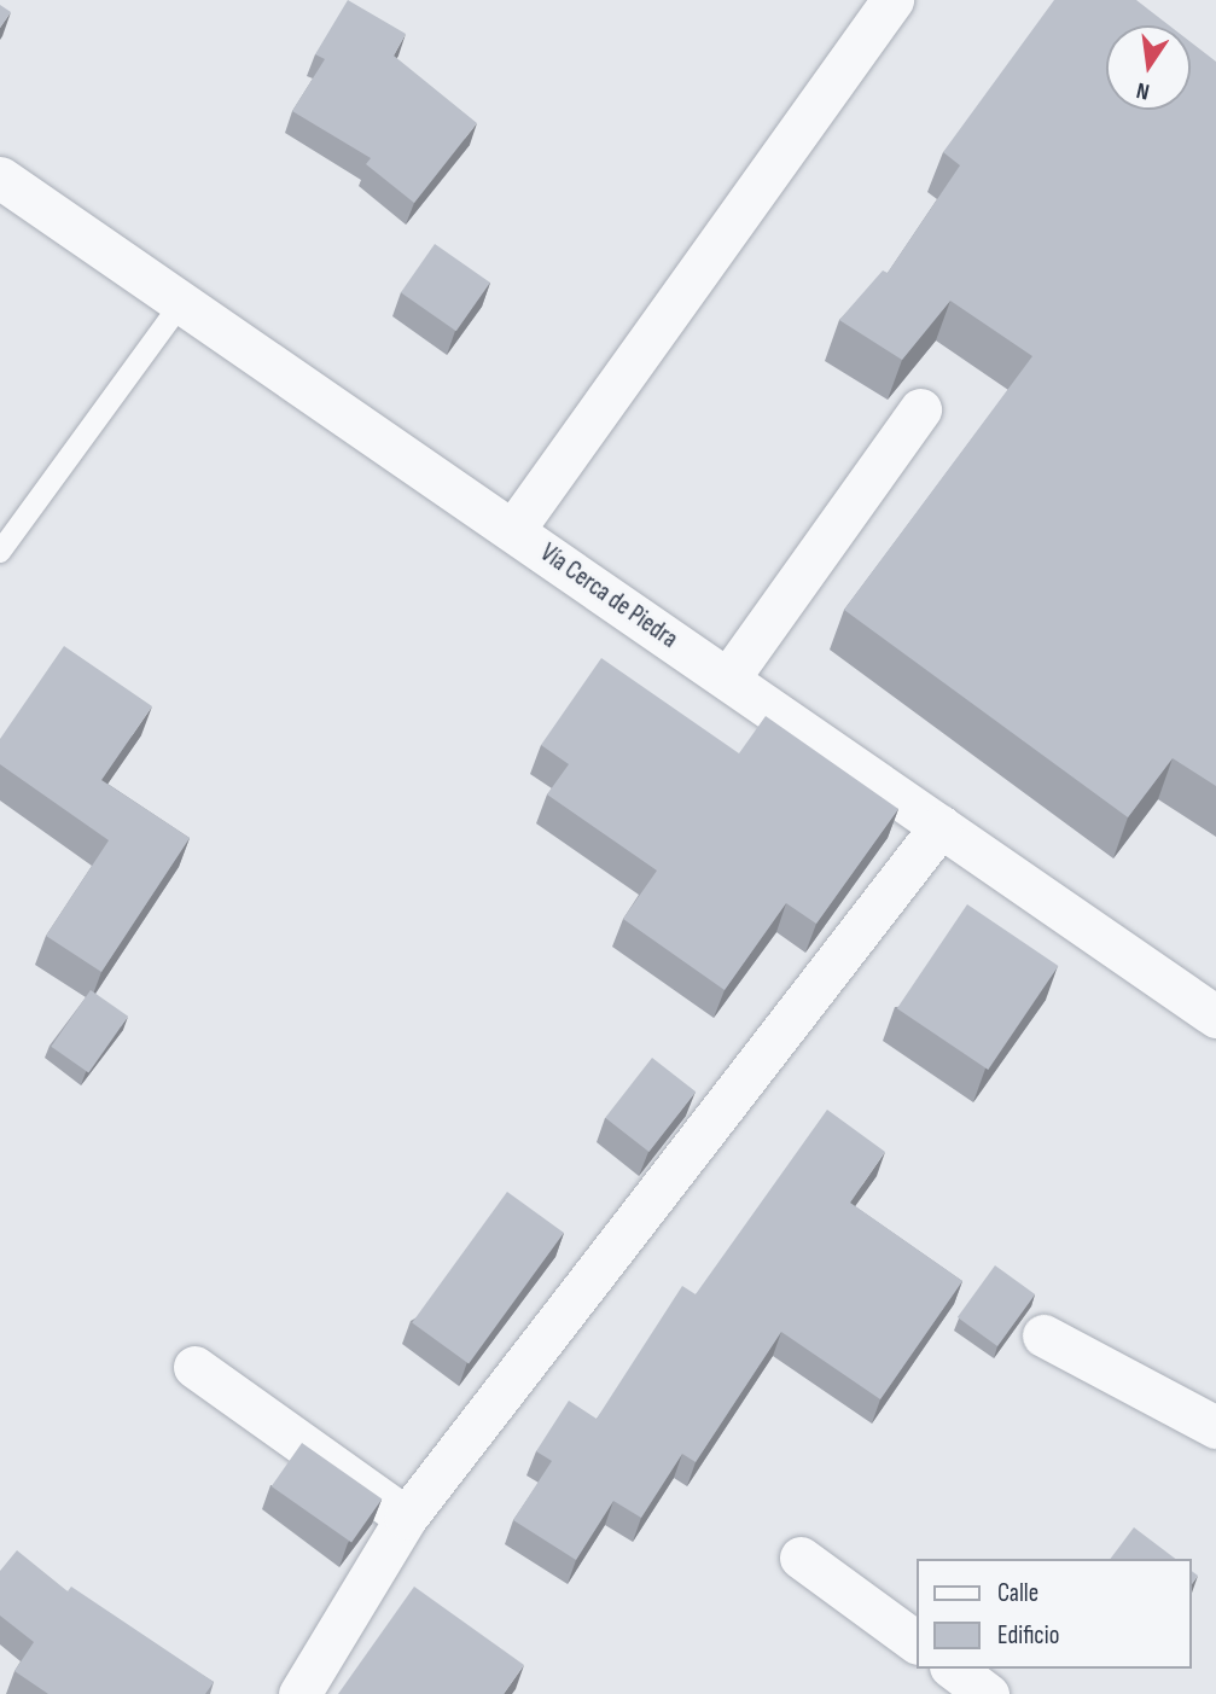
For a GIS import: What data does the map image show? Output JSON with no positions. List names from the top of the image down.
{
  "streets": {
    "street": ["Vía Cerca de Piedra"]
  },
  "legend": ["Calle", "Edificio"],
  "north": "bottom"
}
